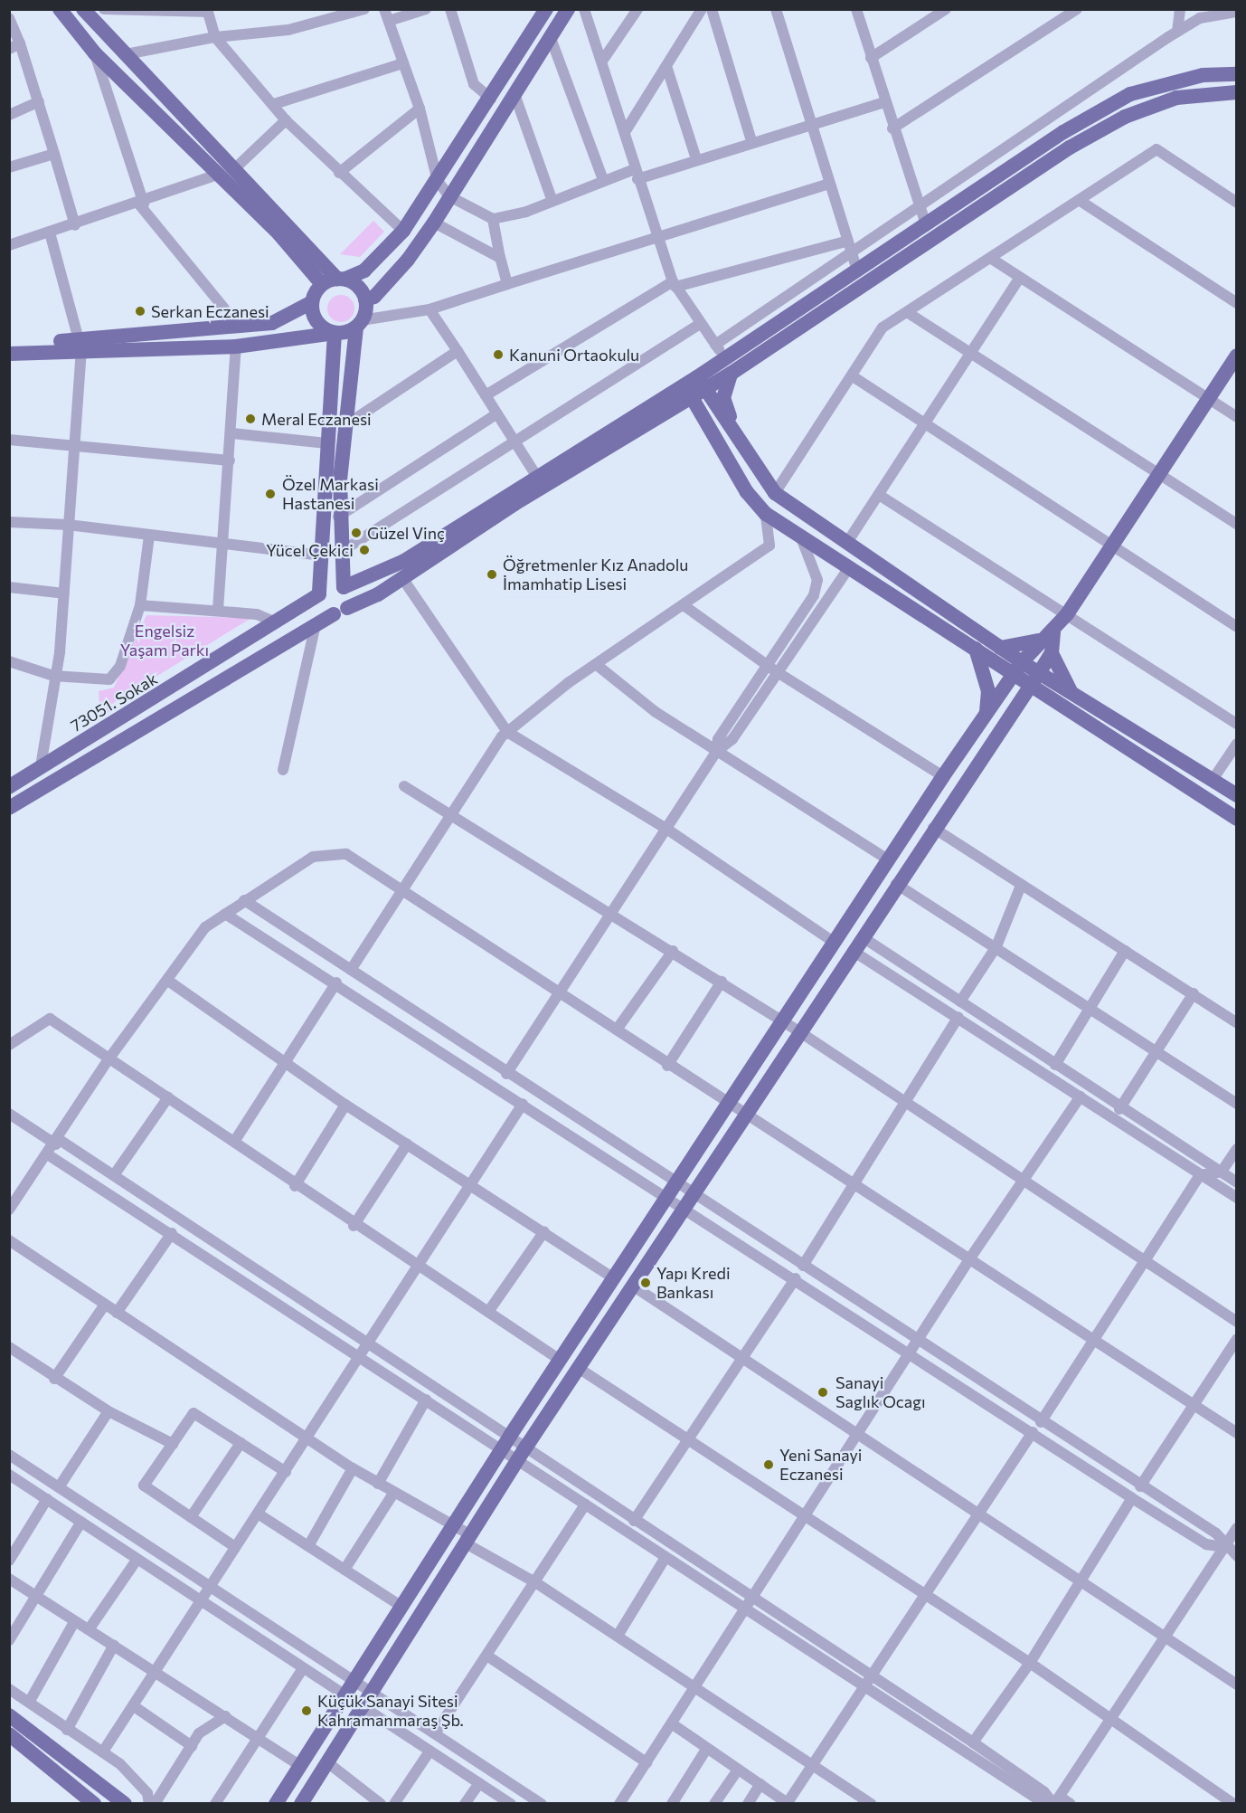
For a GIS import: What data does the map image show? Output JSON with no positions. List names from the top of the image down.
{
  "streets": {
    "main road": ["73051. Sokak"]
  },
  "parks": ["Engelsiz Yaşam Parkı"],
  "places": [
    "Serkan Eczanesi",
    "Kanuni Ortaokulu",
    "Meral Eczanesi",
    "Özel Markasi Hastanesi",
    "Güzel Vinç",
    "Yücel Çekici",
    "Öğretmenler Kız Anadolu İmamhatip Lisesi",
    "Yapı Kredi Bankası",
    "Sanayi Saglık Ocagı",
    "Yeni Sanayi Eczanesi",
    "Küçük Sanayi Sitesi Kahramanmaraş Şb."
  ]
}
